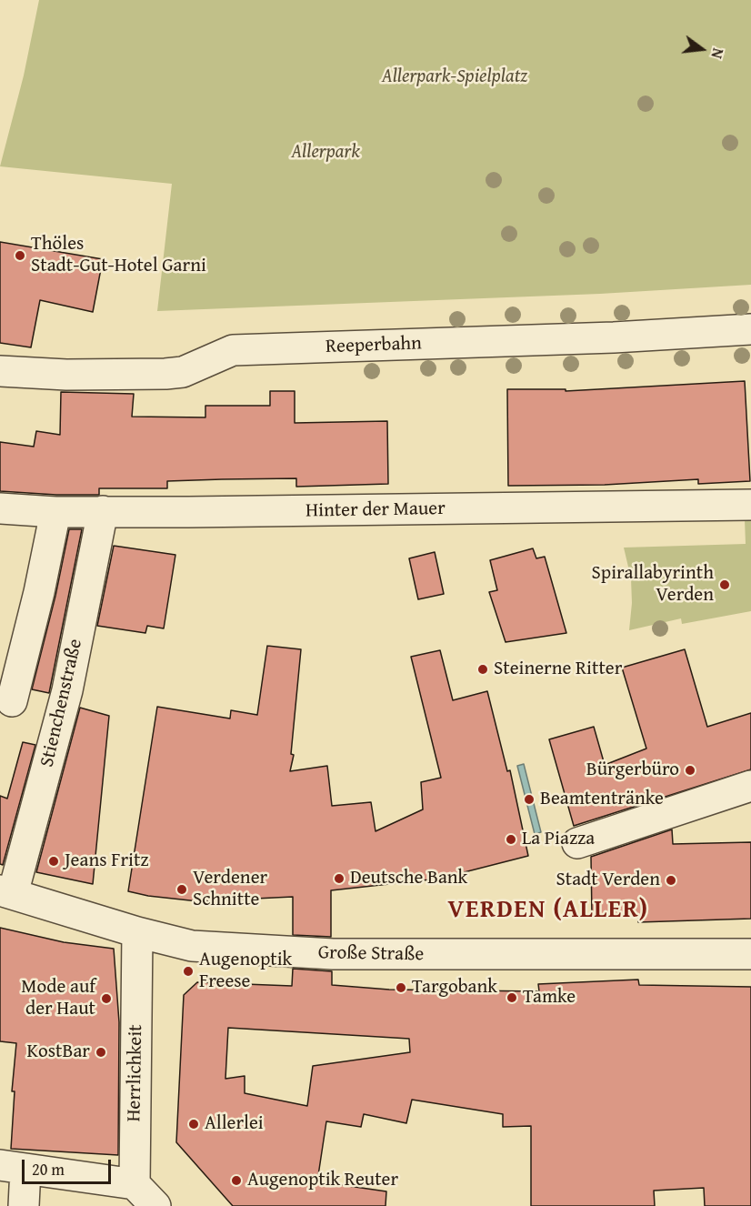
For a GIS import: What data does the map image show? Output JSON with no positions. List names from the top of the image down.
{
  "streets": {
    "street": [
      "Reeperbahn",
      "Hinter der Mauer",
      "Stienchenstraße",
      "Große Straße",
      "Herrlichkeit"
    ]
  },
  "crossings": [
    ["Hinter der Mauer", "Stienchenstraße"],
    ["Stienchenstraße", "Große Straße"],
    ["Große Straße", "Herrlichkeit"]
  ],
  "districts": ["VERDEN (ALLER)"],
  "parks": ["Allerpark-Spielplatz", "Allerpark"],
  "places": [
    "Thöles Stadt-Gut-Hotel Garni",
    "Spirallabyrinth Verden",
    "Steinerne Ritter",
    "Bürgerbüro",
    "Beamtentränke",
    "La Piazza",
    "Jeans Fritz",
    "Deutsche Bank",
    "Stadt Verden",
    "Verdener Schnitte",
    "Augenoptik Freese",
    "Targobank",
    "Tamke",
    "Mode auf der Haut",
    "KostBar",
    "Allerlei",
    "Augenoptik Reuter"
  ],
  "scale_bar": "20 m",
  "north": "right"
}
